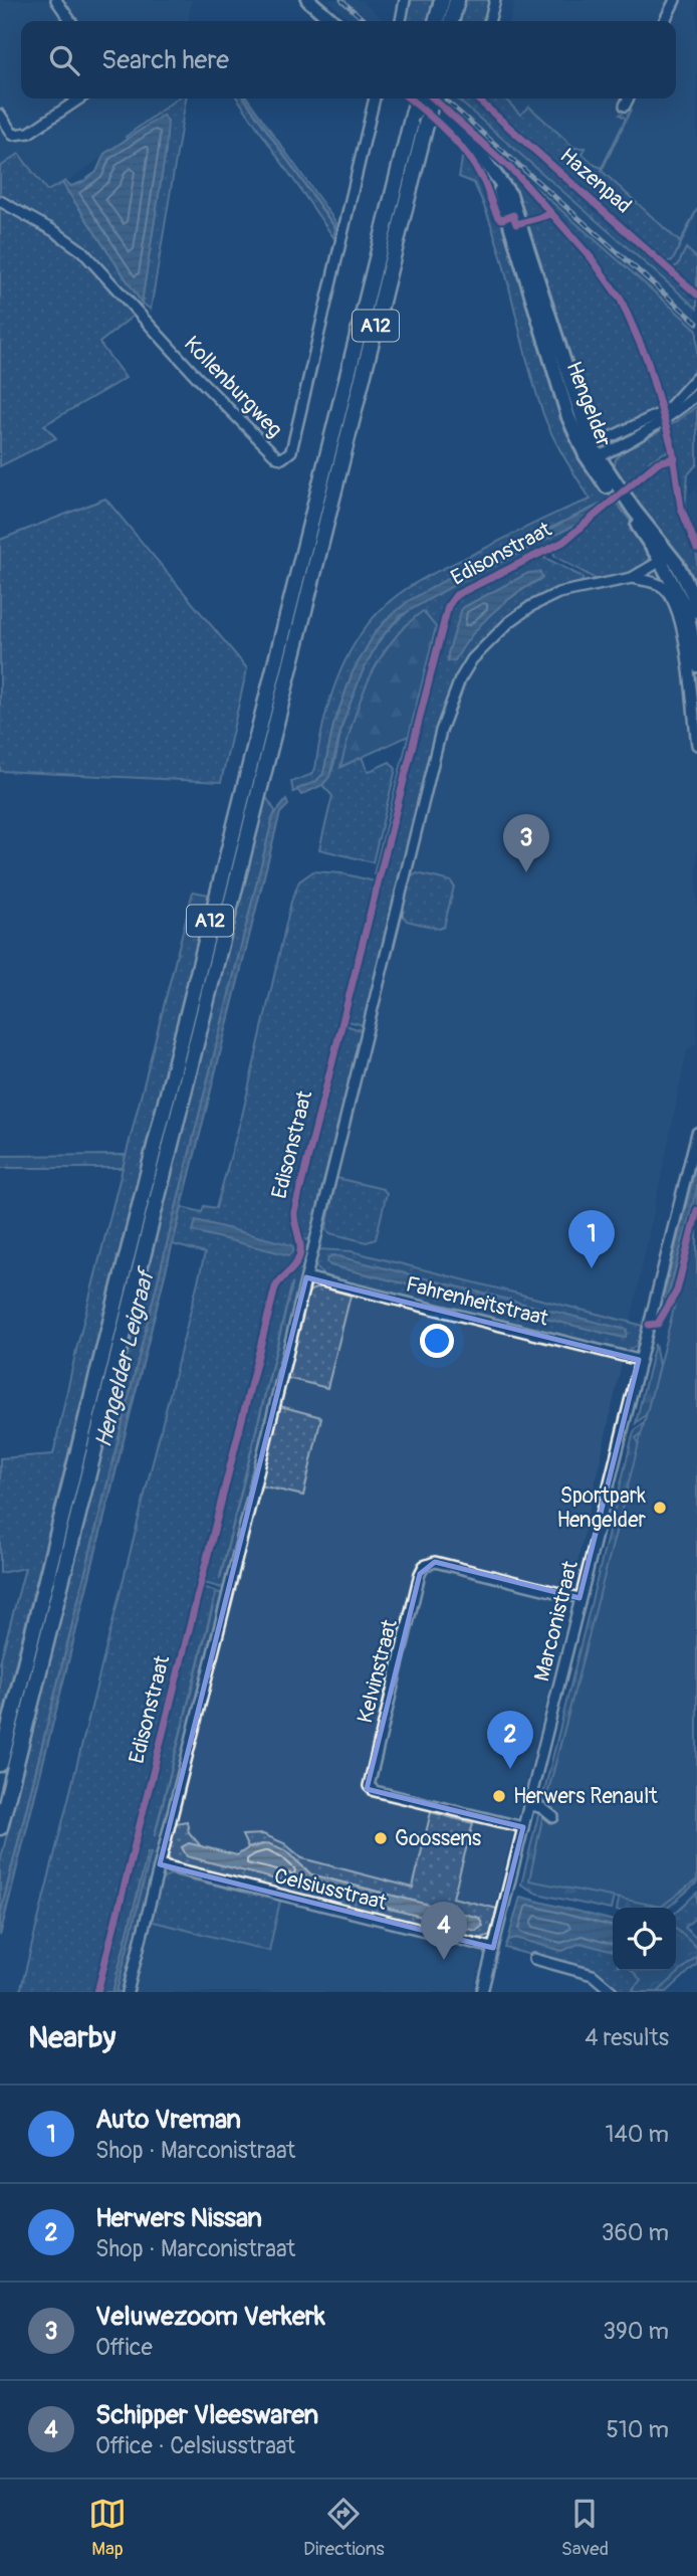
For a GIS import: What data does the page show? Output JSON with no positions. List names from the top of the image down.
{
  "streets": {
    "highway": ["A12"],
    "main road": ["Hengelder"],
    "street": [
      "Kollenburgweg",
      "Fahrenheitstraat",
      "Marconistraat",
      "Kelvinstraat",
      "Celsiusstraat"
    ],
    "cycle path": ["Hazenpad", "Edisonstraat"]
  },
  "crossings": [
    ["Fahrenheitstraat", "Marconistraat"],
    ["Marconistraat", "Kelvinstraat"],
    ["Marconistraat", "Celsiusstraat"]
  ],
  "water": ["Hengelder Leigraaf"],
  "places": ["Sportpark Hengelder", "Herwers Renault", "Goossens"],
  "page": {
    "search": "Search here",
    "pins": [
      "3",
      "1",
      "2",
      "4"
    ],
    "heading": ["Nearby", "4 results"],
    "list": [
      {
        "mark": "1",
        "name": "Auto Vreman",
        "note": "Shop · Marconistraat",
        "value": "140 m"
      },
      {
        "mark": "2",
        "name": "Herwers Nissan",
        "note": "Shop · Marconistraat",
        "value": "360 m"
      },
      {
        "mark": "3",
        "name": "Veluwezoom Verkerk",
        "note": "Office",
        "value": "390 m"
      },
      {
        "mark": "4",
        "name": "Schipper Vleeswaren",
        "note": "Office · Celsiusstraat",
        "value": "510 m"
      }
    ],
    "nav": ["Map", "Directions", "Saved"]
  }
}
